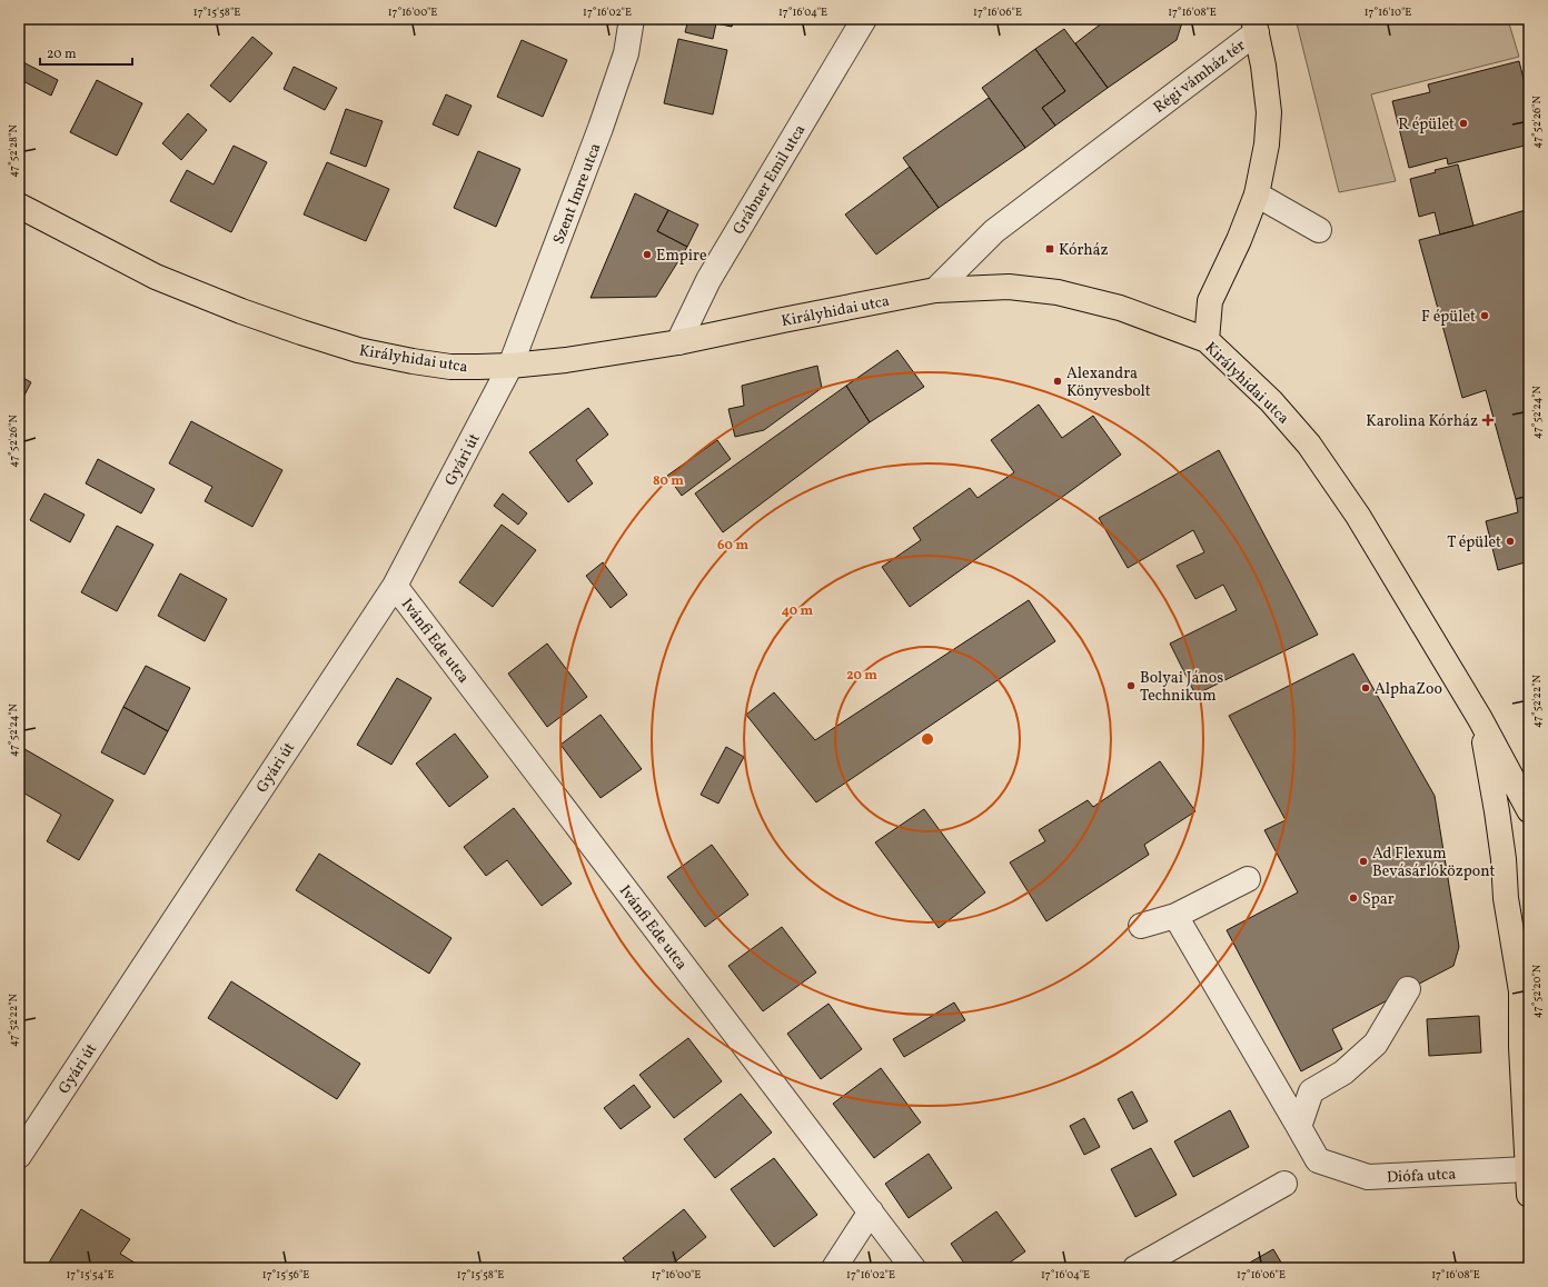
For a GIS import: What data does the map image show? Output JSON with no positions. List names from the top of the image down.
{
  "streets": {
    "main road": ["Régi vámház tér", "Királyhidai utca"],
    "street": [
      "Grábner Emil utca",
      "Szent Imre utca",
      "Gyári út",
      "Ivánfi Ede utca",
      "Diófa utca"
    ]
  },
  "crossings": [
    ["Régi vámház tér", "Királyhidai utca"],
    ["Grábner Emil utca", "Királyhidai utca"],
    ["Szent Imre utca", "Királyhidai utca"],
    ["Szent Imre utca", "Gyári út"],
    ["Királyhidai utca", "Gyári út"],
    ["Gyári út", "Ivánfi Ede utca"]
  ],
  "places": {
    "other": [
      "R épület",
      "Empire",
      "F épület",
      "Alexandra Könyvesbolt",
      "T épület",
      "Bolyai János Technikum",
      "AlphaZoo",
      "Ad Flexum Bevásárlóközpont",
      "Spar"
    ],
    "transit": ["Kórház"],
    "health": ["Karolina Kórház"]
  },
  "scale_bar": "20 m",
  "coordinates": [
    "17°15'58\"E",
    "17°16'00\"E",
    "17°16'02\"E",
    "17°16'04\"E",
    "17°16'06\"E",
    "17°16'08\"E",
    "17°16'10\"E",
    "47°52'26\"N",
    "47°52'28\"N",
    "47°52'24\"N",
    "47°52'22\"N",
    "47°52'20\"N",
    "17°15'54\"E",
    "17°15'56\"E"
  ],
  "rings": [
    "80 m",
    "60 m",
    "40 m",
    "20 m"
  ]
}
